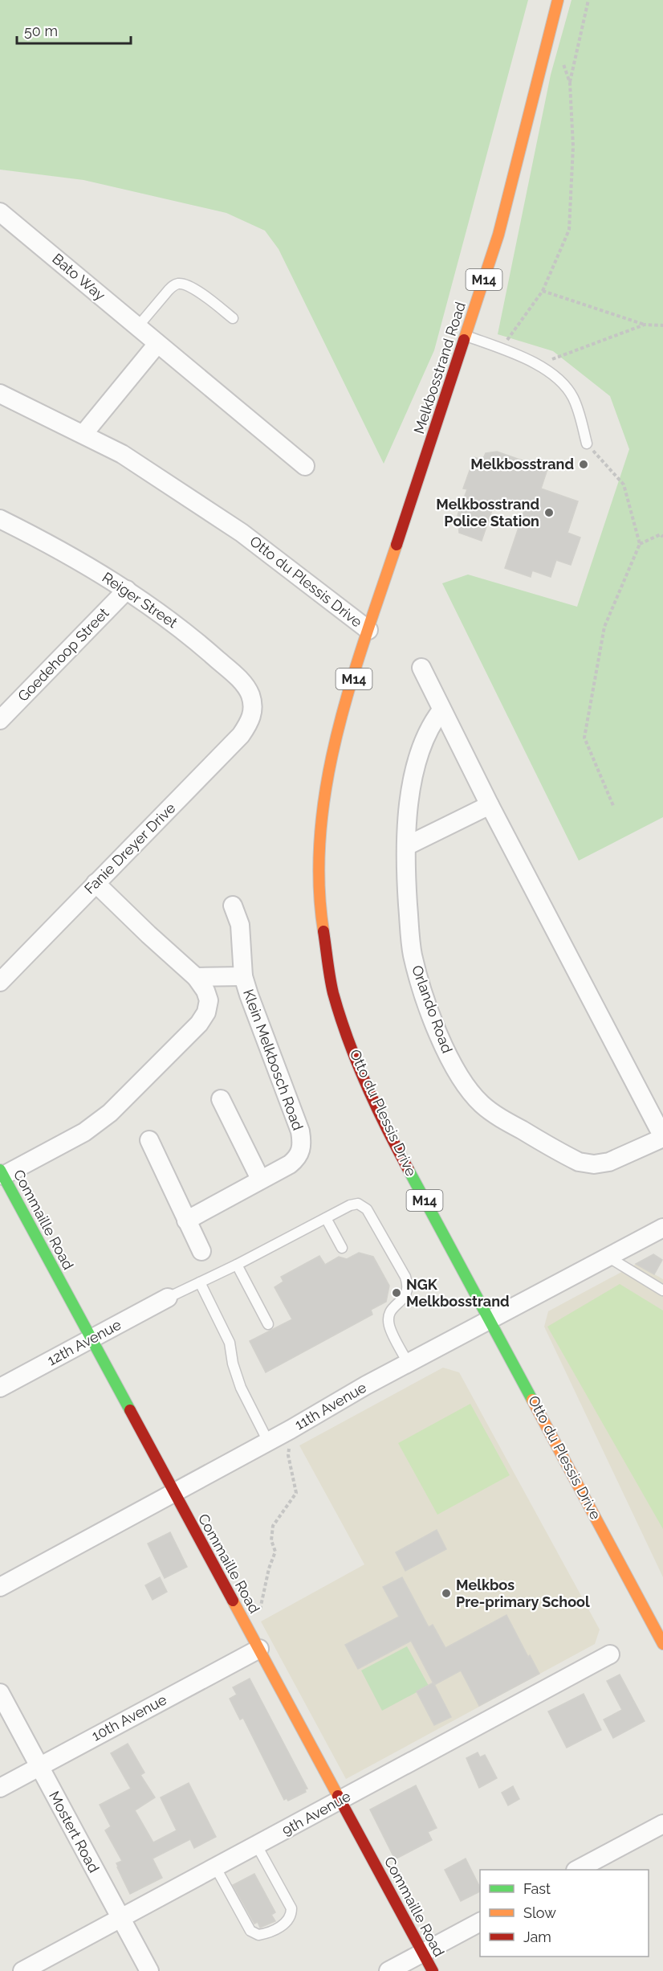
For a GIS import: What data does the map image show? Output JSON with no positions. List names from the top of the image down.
{
  "streets": {
    "main road": [
      "M14",
      "Melkbosstrand Road",
      "Otto du Plessis Drive",
      "Commaille Road"
    ],
    "street": [
      "Bato Way",
      "Reiger Street",
      "Goedehoop Street",
      "Fanie Dreyer Drive",
      "Orlando Road",
      "Klein Melkbosch Road",
      "12th Avenue",
      "11th Avenue",
      "10th Avenue",
      "9th Avenue",
      "Mostert Road"
    ]
  },
  "crossings": [
    ["Melkbosstrand Road", "Otto du Plessis Drive"],
    ["Otto du Plessis Drive", "11th Avenue"],
    ["Reiger Street", "Goedehoop Street"],
    ["Reiger Street", "Fanie Dreyer Drive"],
    ["Commaille Road", "12th Avenue"],
    ["Commaille Road", "11th Avenue"],
    ["Commaille Road", "10th Avenue"],
    ["Commaille Road", "9th Avenue"],
    ["10th Avenue", "Mostert Road"],
    ["9th Avenue", "Mostert Road"]
  ],
  "places": [
    "Melkbosstrand",
    "Melkbosstrand Police Station",
    "NGK Melkbosstrand",
    "Melkbos Pre-primary School"
  ],
  "legend": ["Fast", "Slow", "Jam"],
  "scale_bar": "50 m"
}
